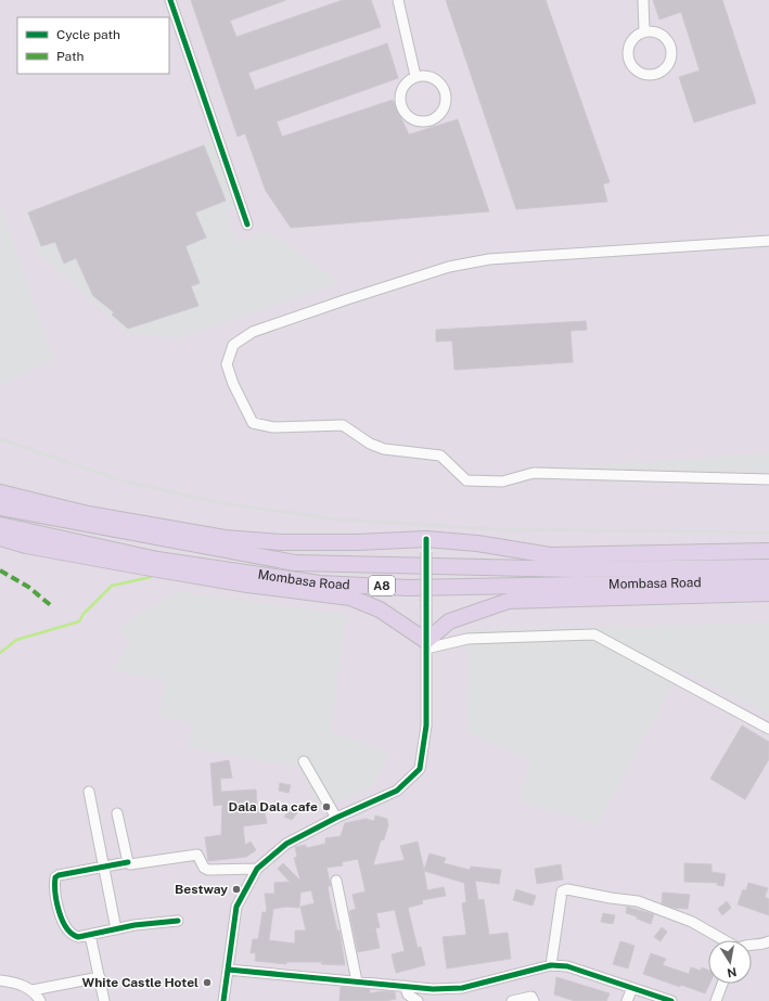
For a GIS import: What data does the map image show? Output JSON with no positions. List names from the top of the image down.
{
  "streets": {
    "highway": ["Mombasa Road", "A8"]
  },
  "places": ["Dala Dala cafe", "Bestway", "White Castle Hotel"],
  "legend": ["Cycle path", "Path"],
  "north": "bottom"
}
